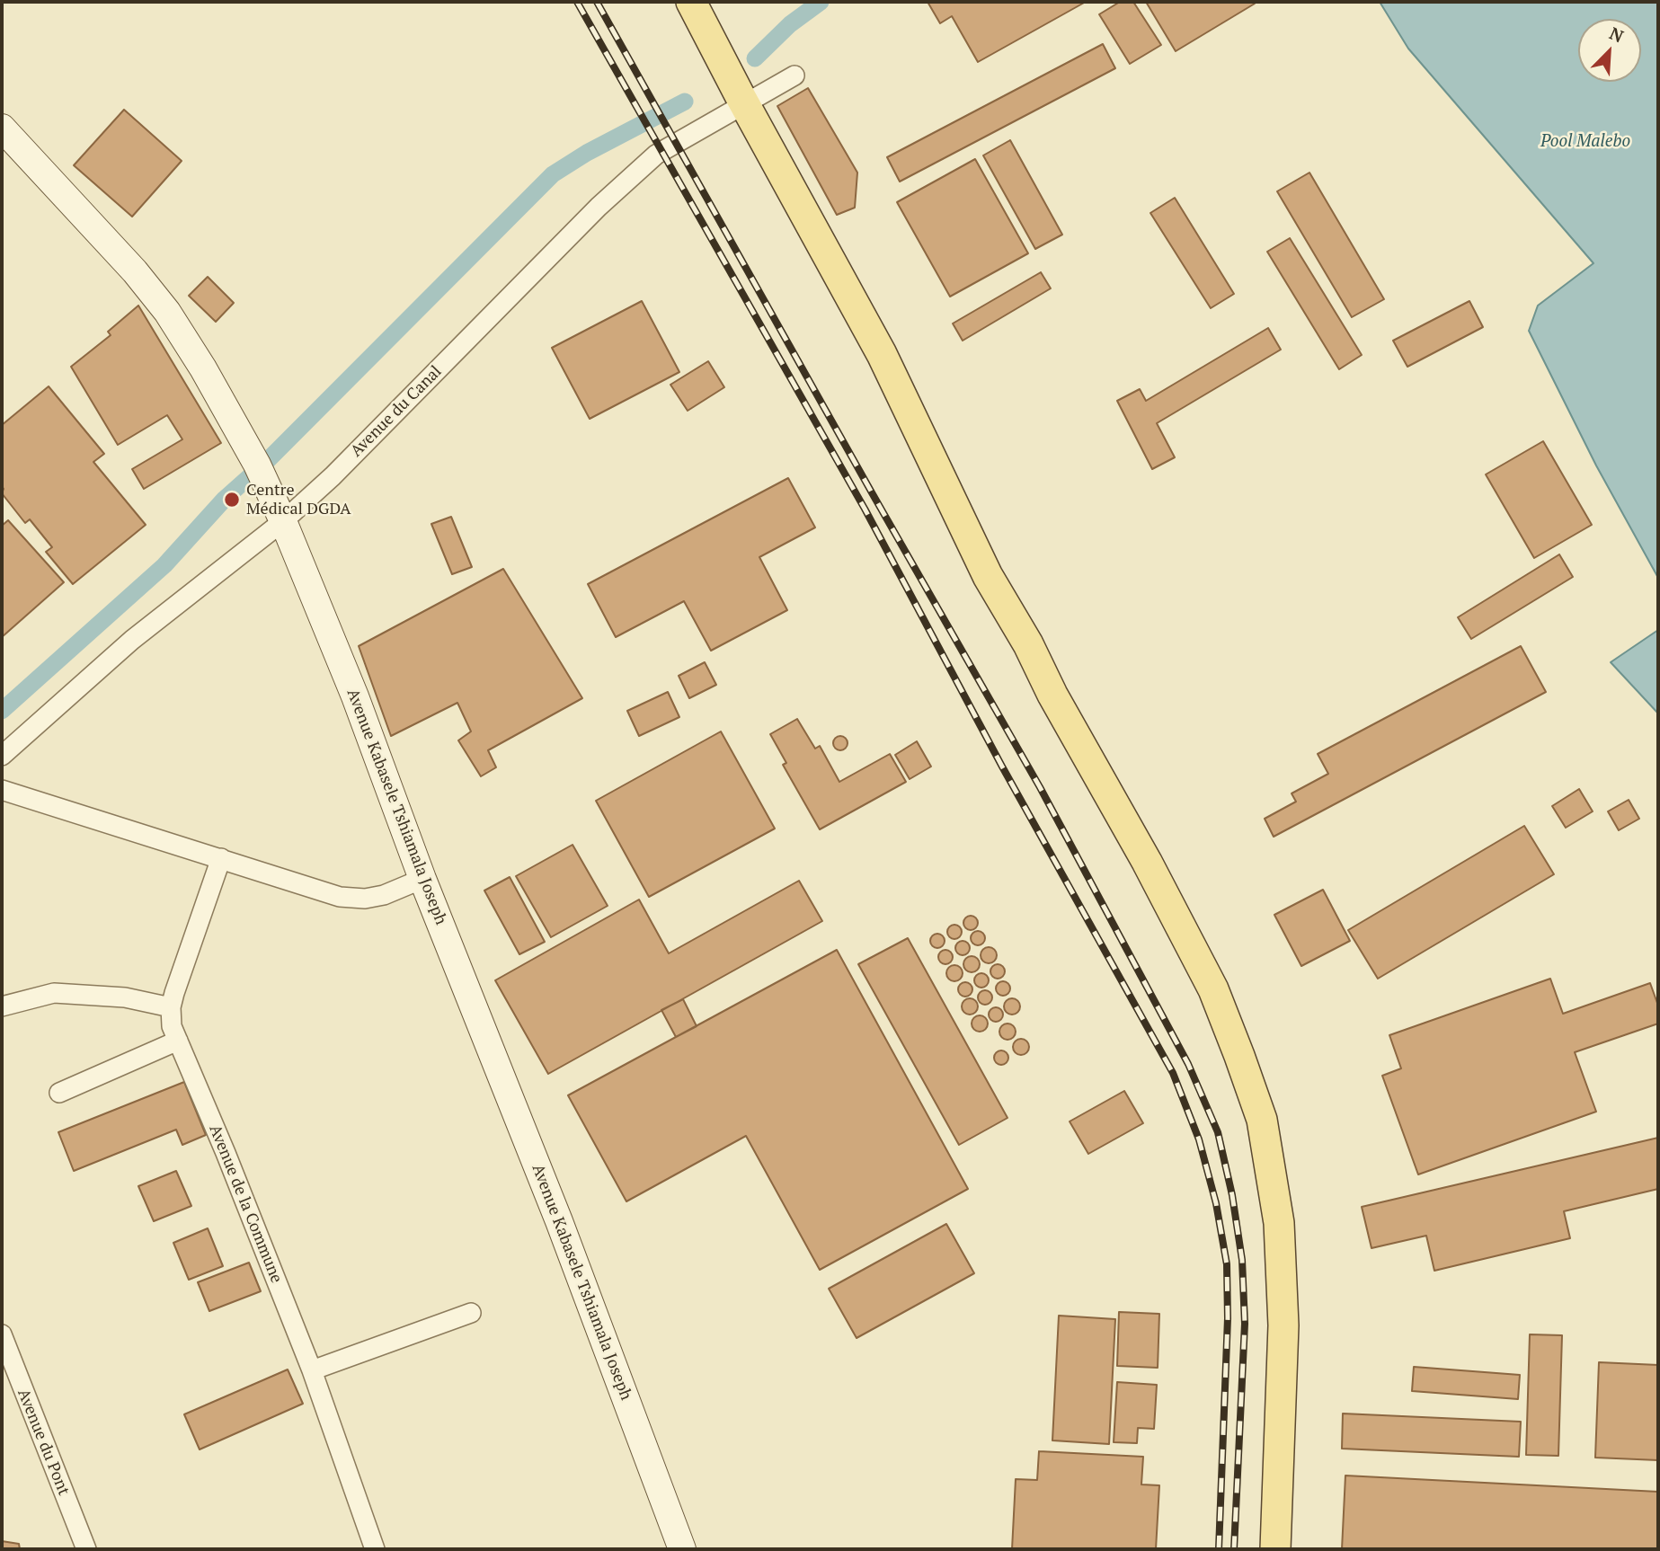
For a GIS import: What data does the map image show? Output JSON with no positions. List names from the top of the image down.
{
  "streets": {
    "main road": ["Avenue Kabasele Tshiamala Joseph"],
    "street": ["Avenue du Canal", "Avenue de la Commune", "Avenue du Pont"]
  },
  "crossings": [
    ["Avenue du Canal", "Avenue Kabasele Tshiamala Joseph"]
  ],
  "water": ["Pool Malebo"],
  "places": ["Centre Médical DGDA"],
  "north": "top right"
}
